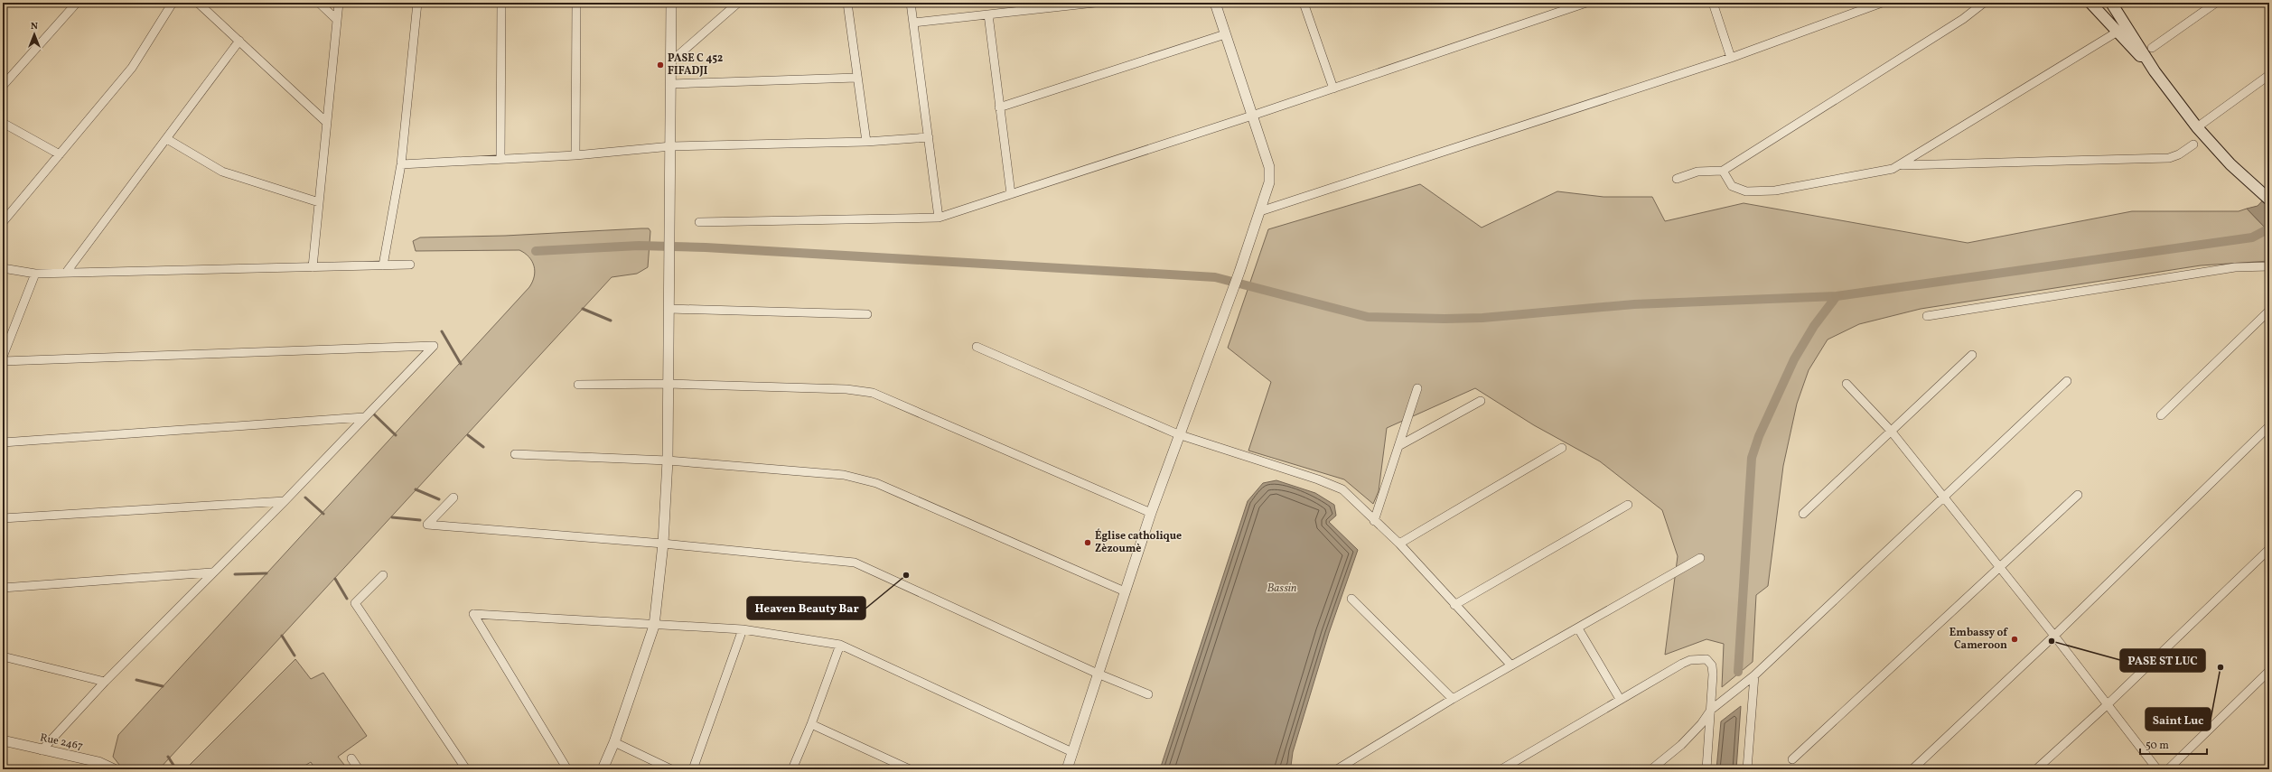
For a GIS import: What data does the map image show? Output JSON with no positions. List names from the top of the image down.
{
  "streets": {
    "street": ["Rue 2467"]
  },
  "water": ["Bassin"],
  "places": [
    "PASE C 452 FIFADJI",
    "Église catholique Zèzoumè",
    "Heaven Beauty Bar",
    "Embassy of Cameroon",
    "PASE ST LUC",
    "Saint Luc"
  ],
  "scale_bar": "50 m",
  "north": "top"
}
